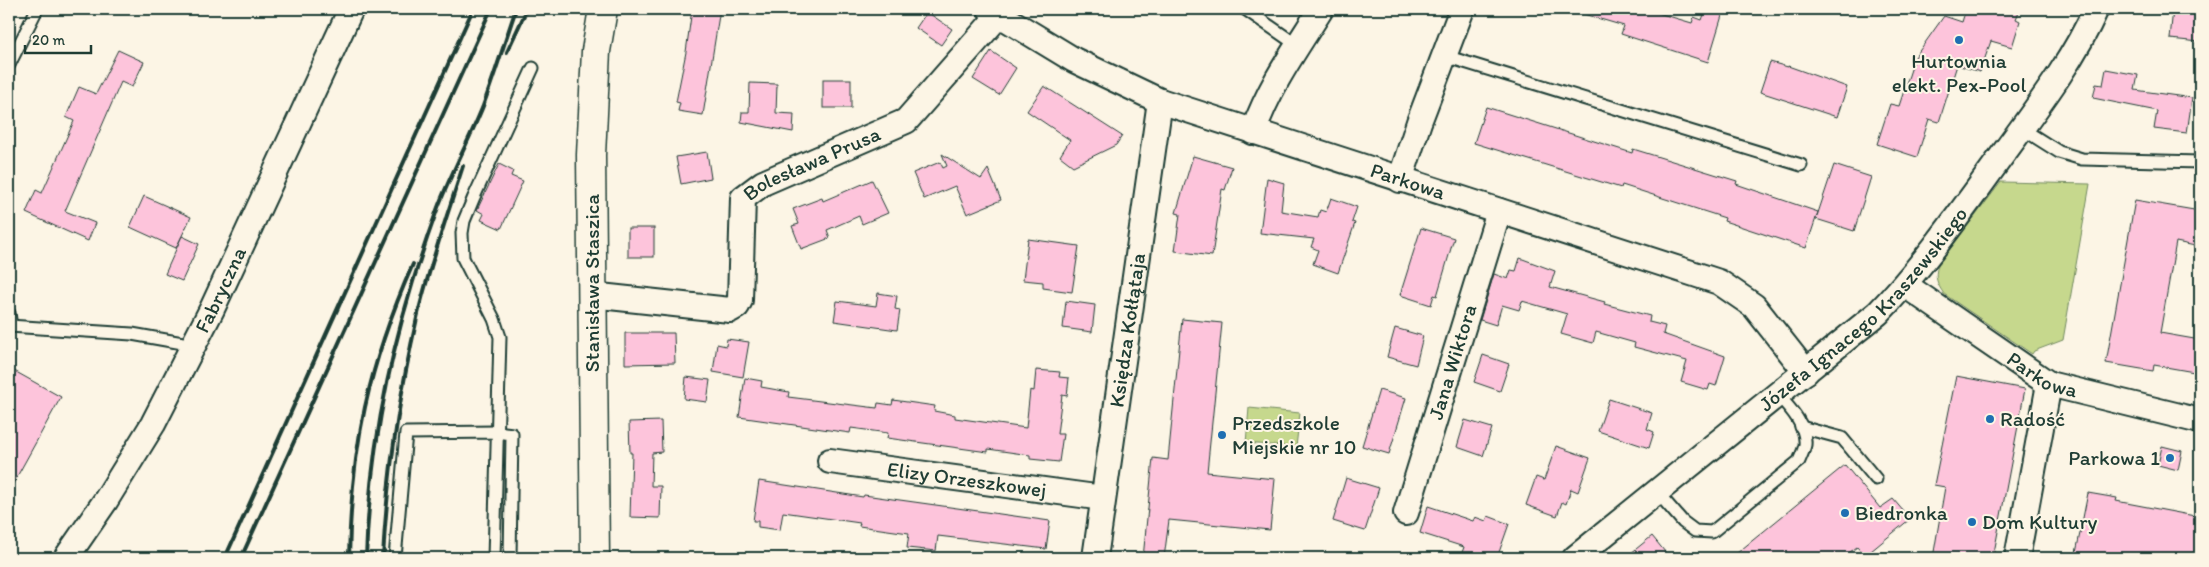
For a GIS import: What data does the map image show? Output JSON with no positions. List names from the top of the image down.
{
  "streets": {
    "street": [
      "Bolesława Prusa",
      "Parkowa",
      "Stanisława Staszica",
      "Fabryczna",
      "Józefa Ignacego Kraszewskiego",
      "Księdza Kołłątaja",
      "Jana Wiktora",
      "Elizy Orzeszkowej"
    ]
  },
  "crossings": [
    ["Bolesława Prusa", "Parkowa"],
    ["Bolesława Prusa", "Stanisława Staszica"],
    ["Parkowa", "Józefa Ignacego Kraszewskiego"],
    ["Parkowa", "Księdza Kołłątaja"],
    ["Parkowa", "Jana Wiktora"],
    ["Księdza Kołłątaja", "Elizy Orzeszkowej"]
  ],
  "places": [
    "Hurtownia elekt. Pex-Pool",
    "Radość",
    "Przedszkole Miejskie nr 10",
    "Parkowa 1",
    "Biedronka",
    "Dom Kultury"
  ],
  "scale_bar": "20 m"
}
